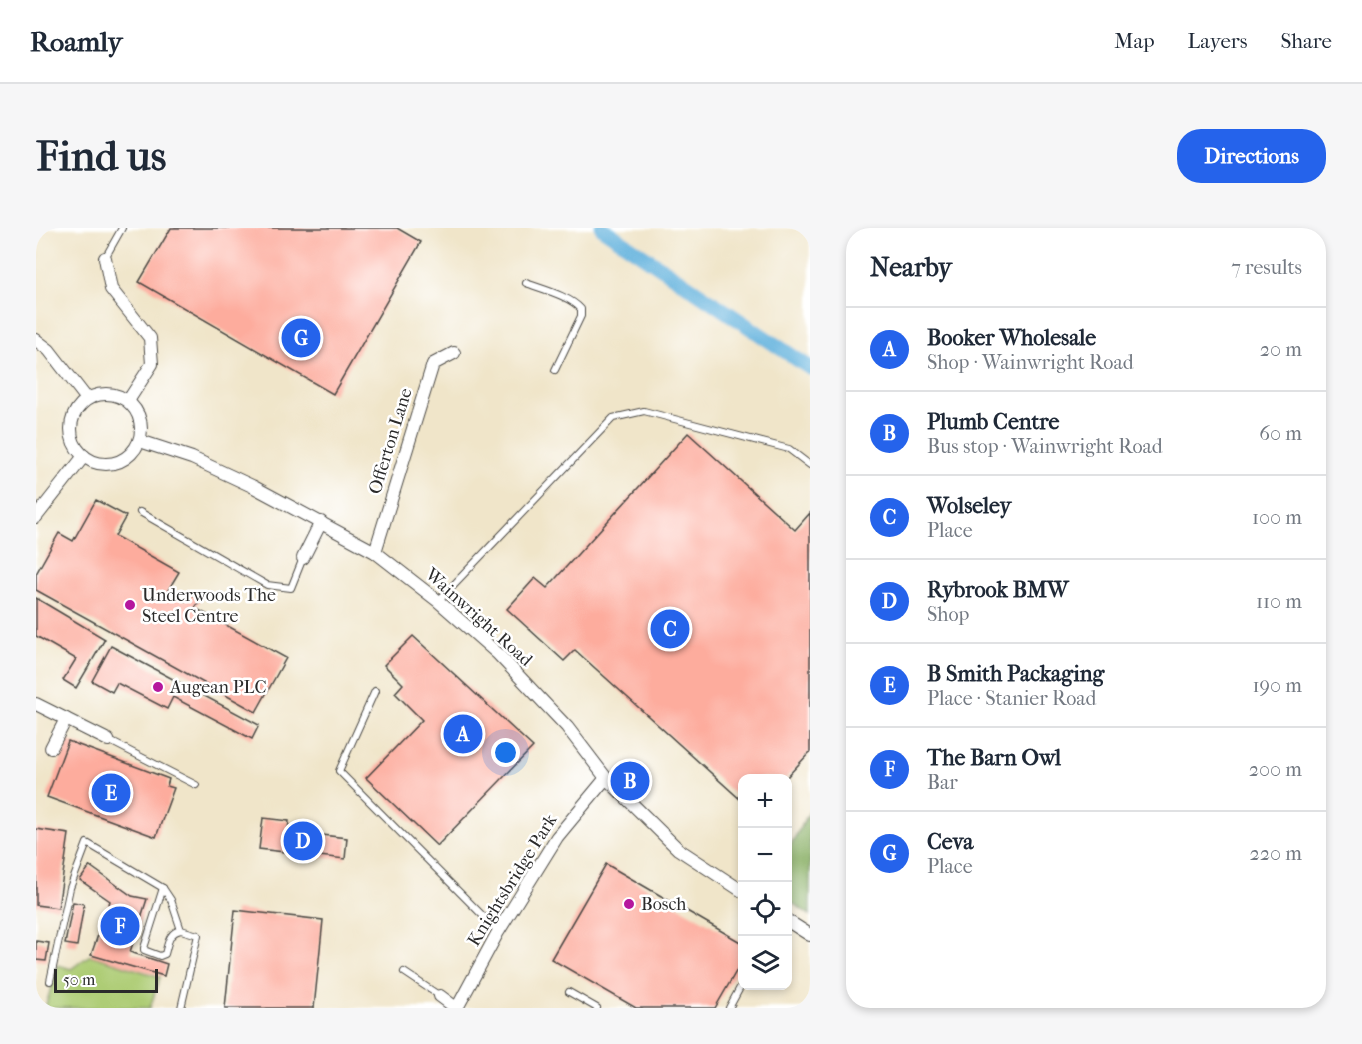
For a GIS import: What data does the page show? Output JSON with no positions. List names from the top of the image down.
{
  "streets": {
    "street": ["Offerton Lane", "Wainwright Road", "Knightsbridge Park"]
  },
  "crossings": [
    ["Offerton Lane", "Wainwright Road"],
    ["Wainwright Road", "Knightsbridge Park"]
  ],
  "places": ["Underwoods The Steel Centre", "Augean PLC", "Bosch"],
  "scale_bar": "50 m",
  "page": {
    "header": "Roamly",
    "nav": ["Map", "Layers", "Share"],
    "buttons": "Directions",
    "title": "Find us",
    "heading": ["Nearby", "7 results"],
    "list": [
      {
        "mark": "A",
        "name": "Booker Wholesale",
        "note": "Shop · Wainwright Road",
        "value": "20 m"
      },
      {
        "mark": "B",
        "name": "Plumb Centre",
        "note": "Bus stop · Wainwright Road",
        "value": "60 m"
      },
      {
        "mark": "C",
        "name": "Wolseley",
        "note": "Place",
        "value": "100 m"
      },
      {
        "mark": "D",
        "name": "Rybrook BMW",
        "note": "Shop",
        "value": "110 m"
      },
      {
        "mark": "E",
        "name": "B Smith Packaging",
        "note": "Place · Stanier Road",
        "value": "190 m"
      },
      {
        "mark": "F",
        "name": "The Barn Owl",
        "note": "Bar",
        "value": "200 m"
      },
      {
        "mark": "G",
        "name": "Ceva",
        "note": "Place",
        "value": "220 m"
      }
    ],
    "pins": [
      "G",
      "C",
      "A",
      "B",
      "E",
      "D",
      "F"
    ],
    "map_buttons": ["+", "−"],
    "scale": "50 m"
  }
}
